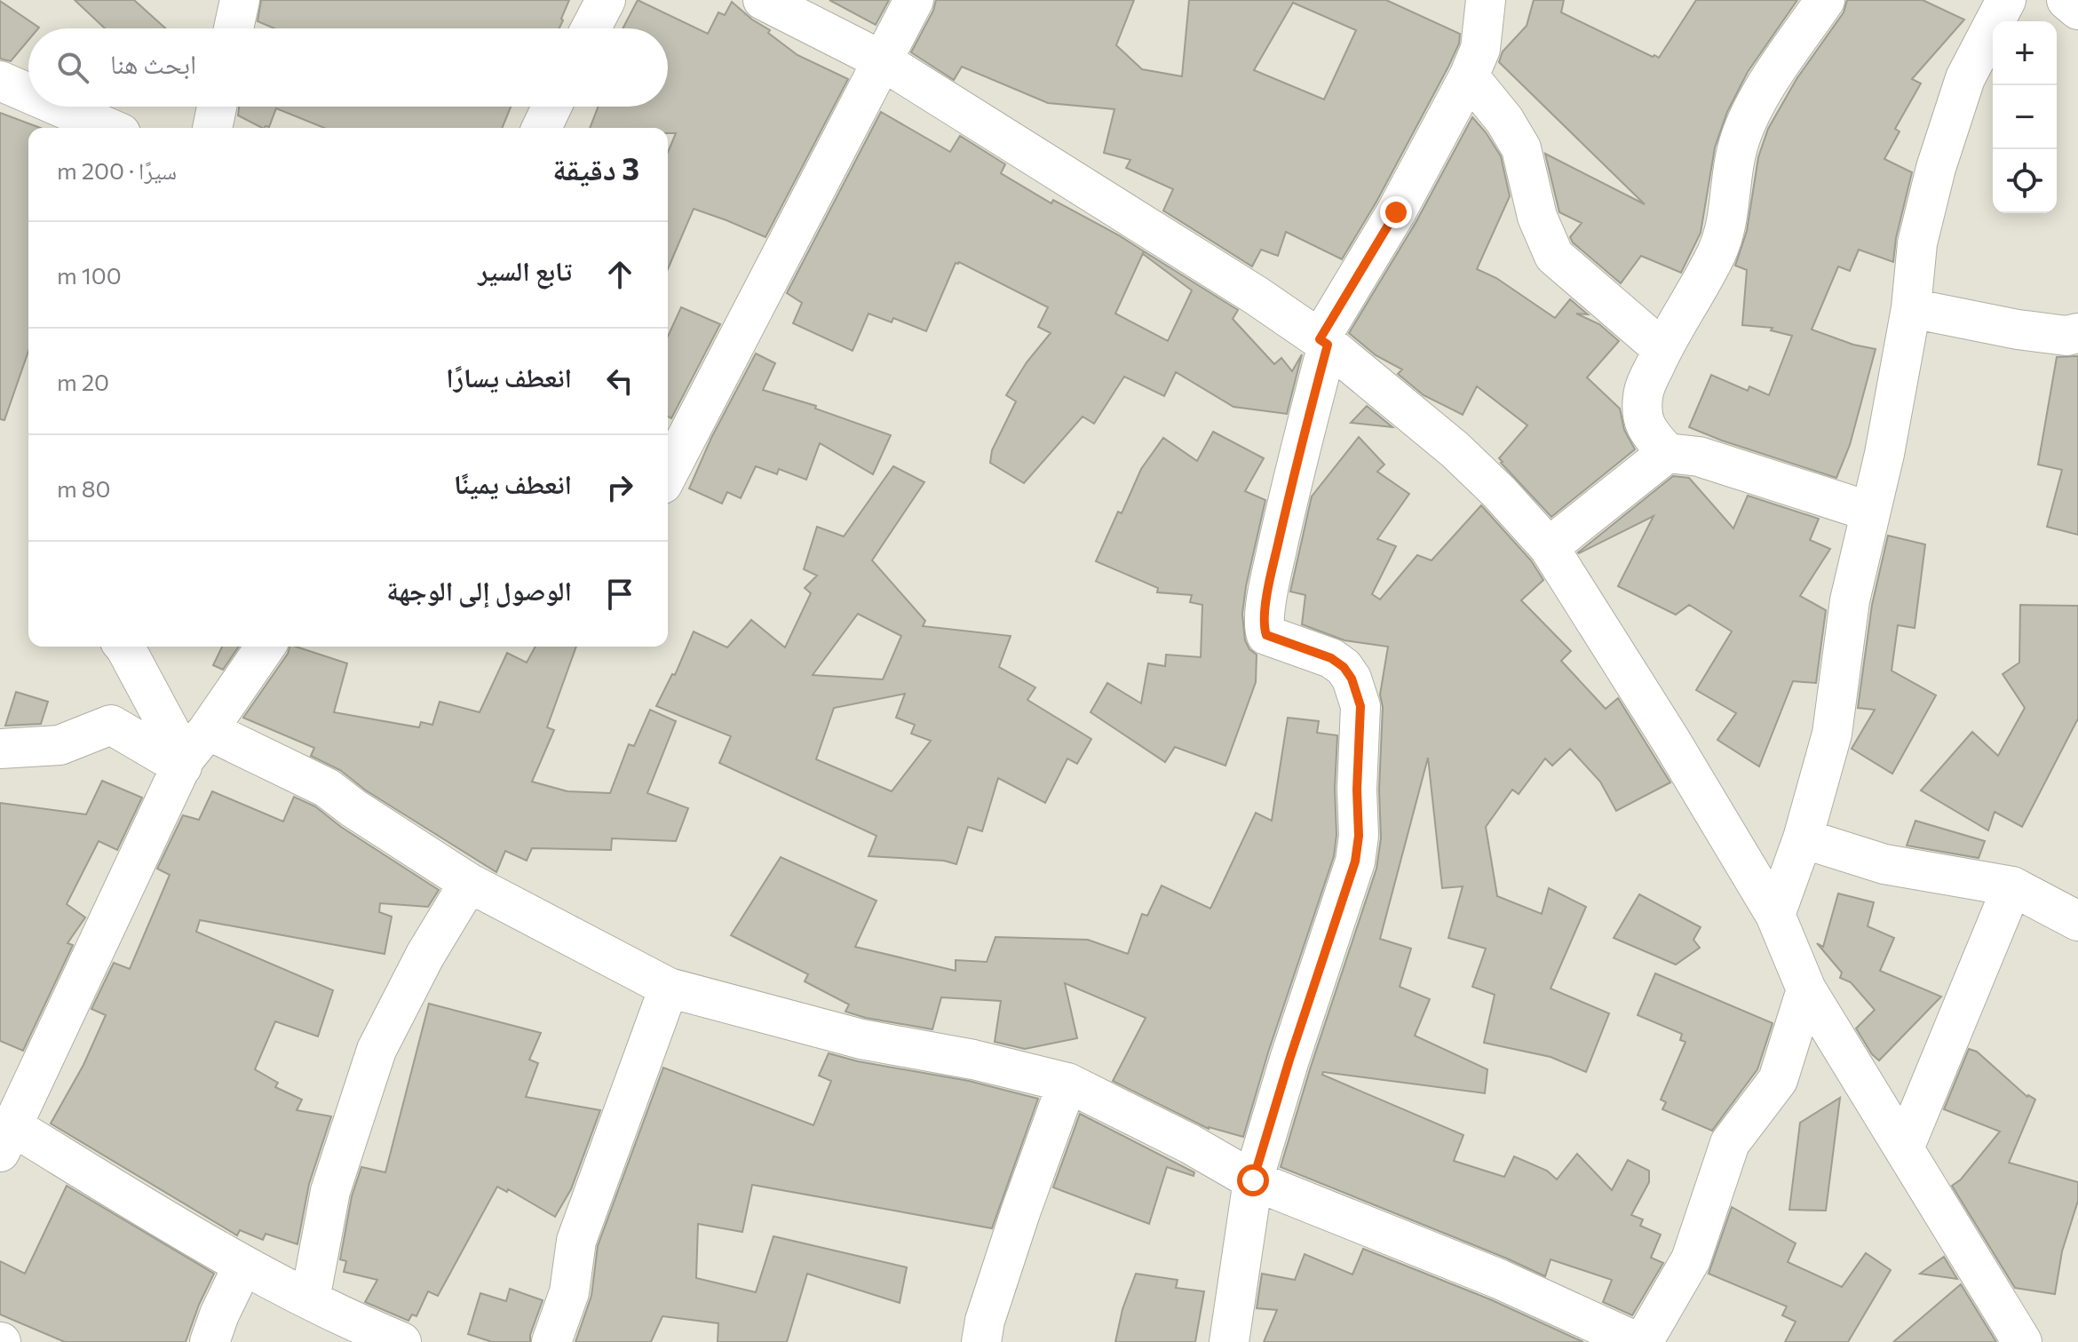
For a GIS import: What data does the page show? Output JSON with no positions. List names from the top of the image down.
{
  "page": {
    "map_buttons": ["+", "−"],
    "search": "ابحث هنا",
    "heading": ["3 دقيقة", "سيرًا · 200 m"],
    "list": [
      ["تابع السير", "100 m"],
      ["انعطف يسارًا", "20 m"],
      ["انعطف يمينًا", "80 m"],
      "الوصول إلى الوجهة"
    ]
  }
}
